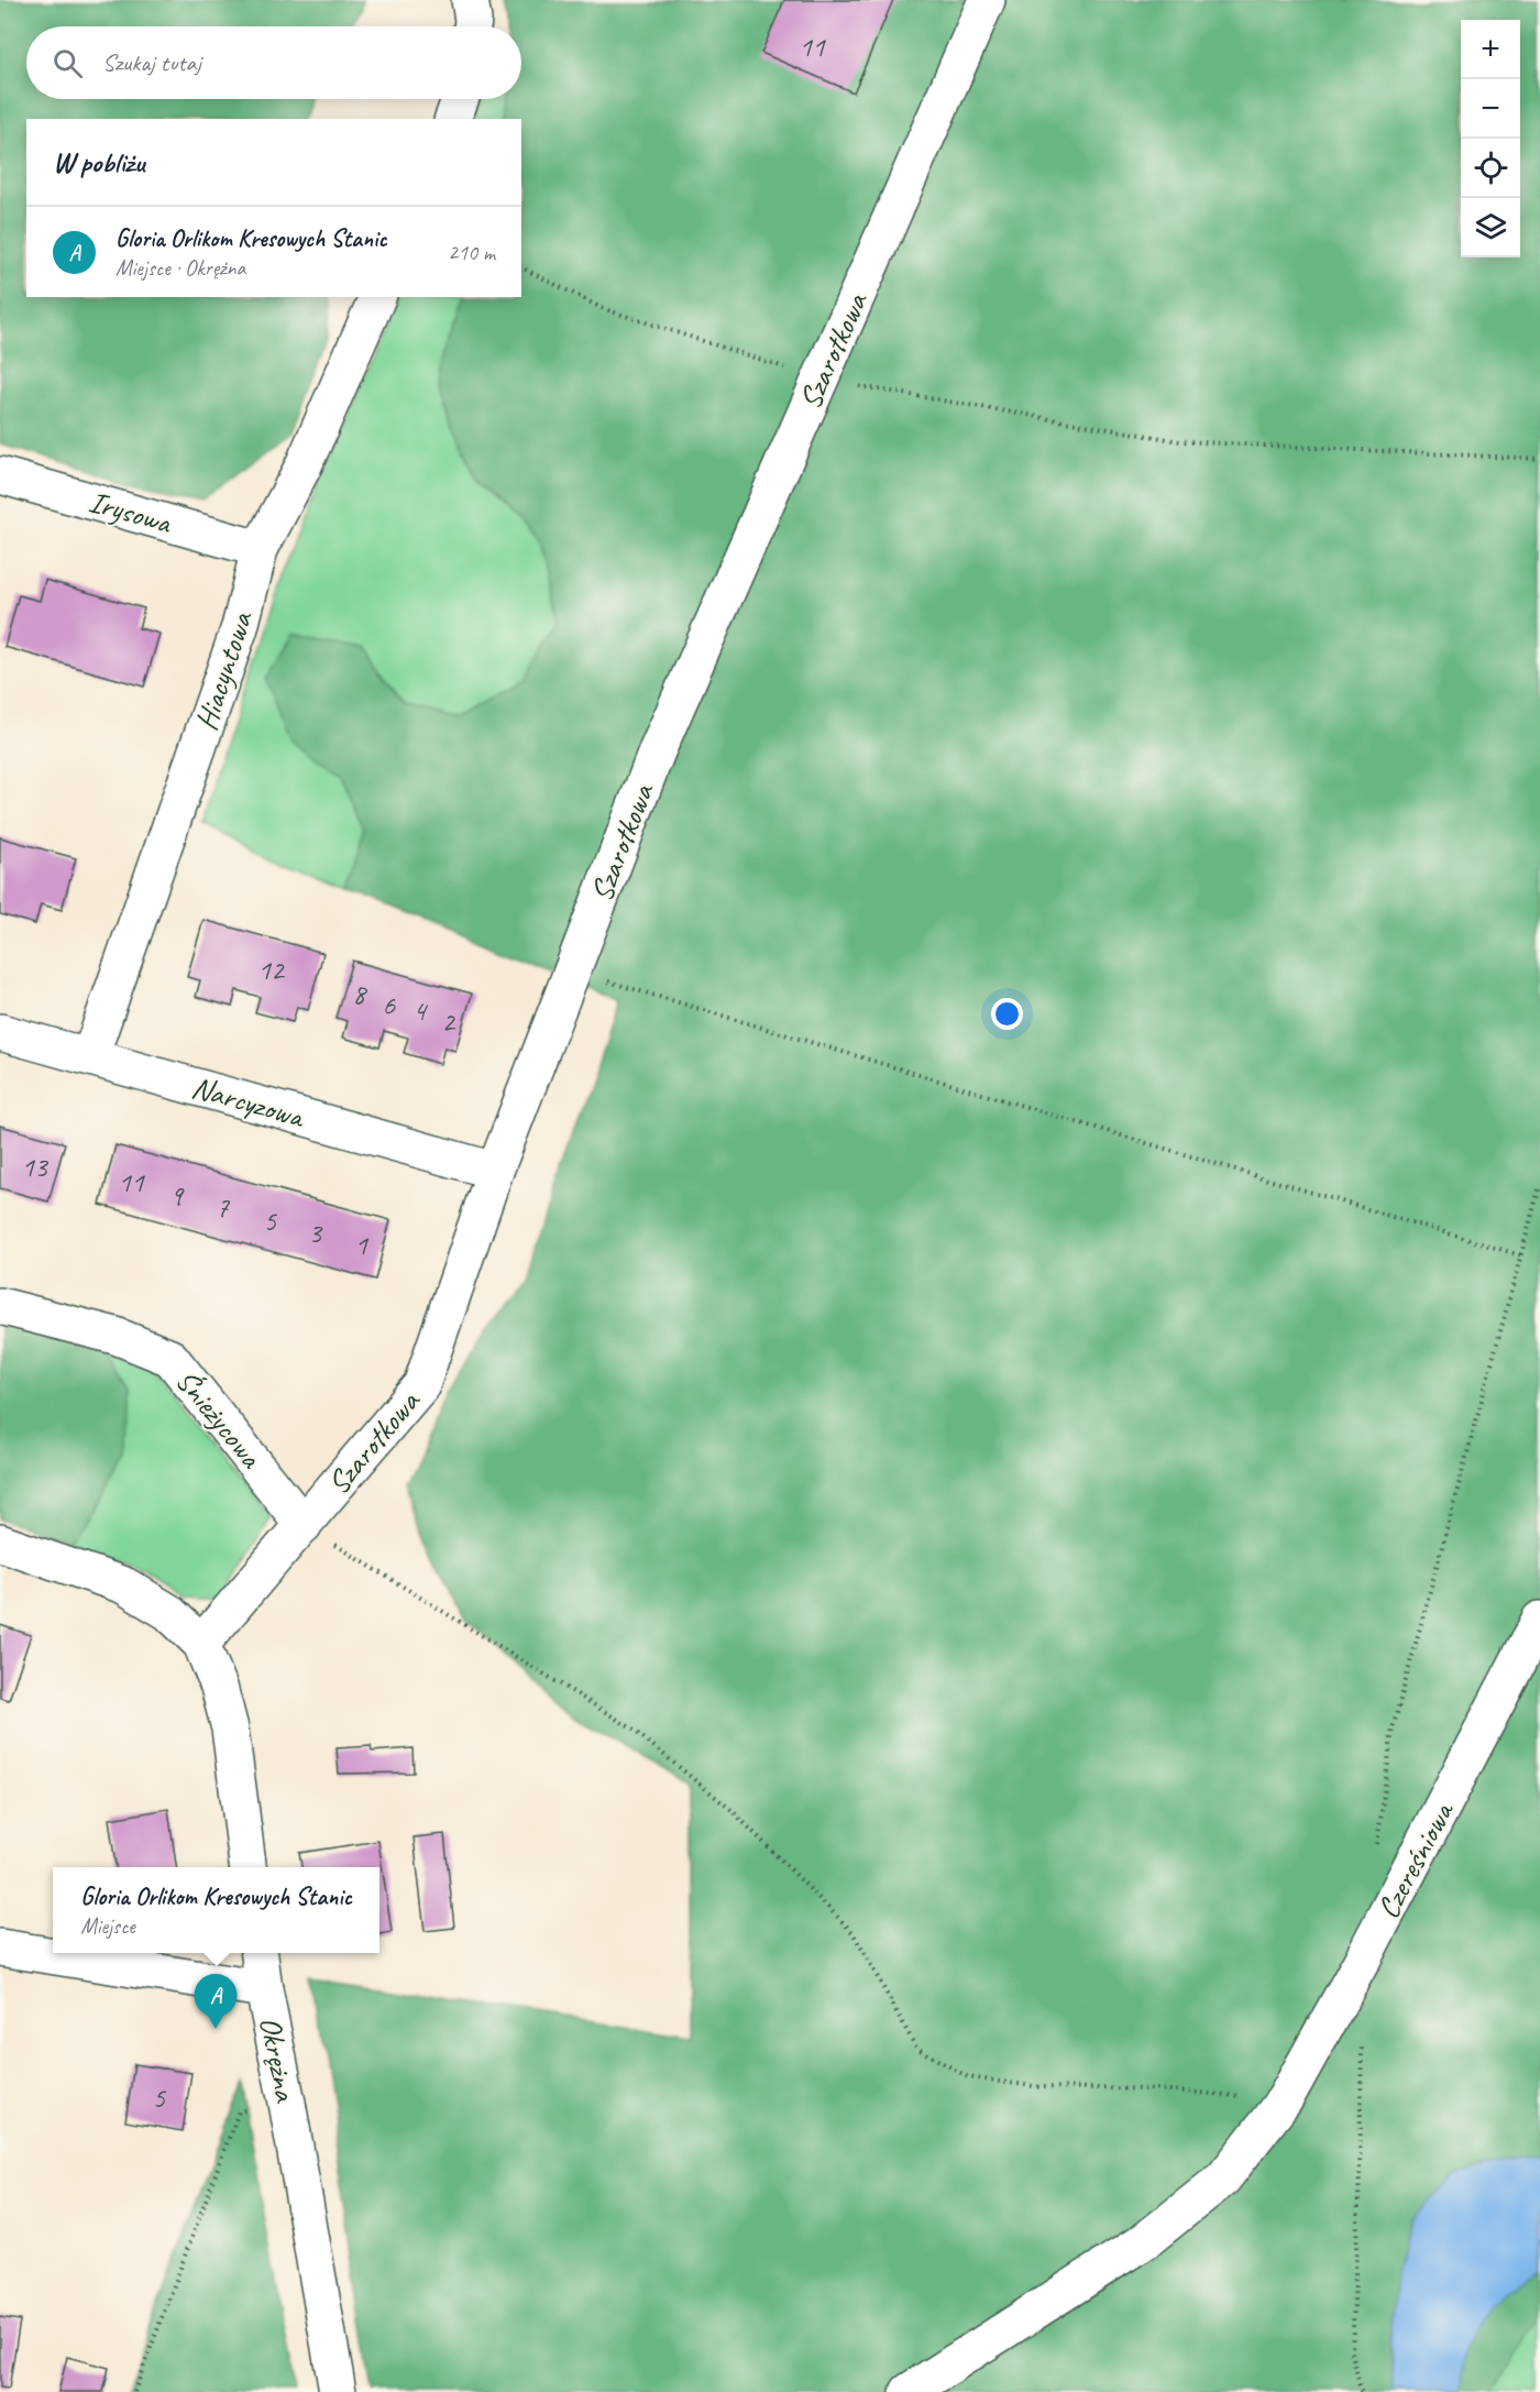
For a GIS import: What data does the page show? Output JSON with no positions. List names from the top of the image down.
{
  "streets": {
    "street": [
      "Szarotkowa",
      "Irysowa",
      "Hiacyntowa",
      "Narcyzowa",
      "Śnieżycowa",
      "Czereśniowa",
      "Okrężna"
    ]
  },
  "crossings": [
    ["Szarotkowa", "Narcyzowa"],
    ["Szarotkowa", "Śnieżycowa"],
    ["Irysowa", "Hiacyntowa"],
    ["Hiacyntowa", "Narcyzowa"]
  ],
  "house_numbers": [
    "11",
    "12",
    "8",
    "6",
    "4",
    "2",
    "13",
    "11",
    "9",
    "7",
    "5",
    "3",
    "1",
    "5"
  ],
  "page": {
    "map_buttons": ["+", "−"],
    "search": "Szukaj tutaj",
    "heading": "W pobliżu",
    "list": [
      {
        "mark": "A",
        "name": "Gloria Orlikom Kresowych Stanic",
        "note": "Miejsce · Okrężna",
        "value": "210 m"
      }
    ],
    "popup": ["Gloria Orlikom Kresowych Stanic", "Miejsce"],
    "pins": "A"
  }
}
